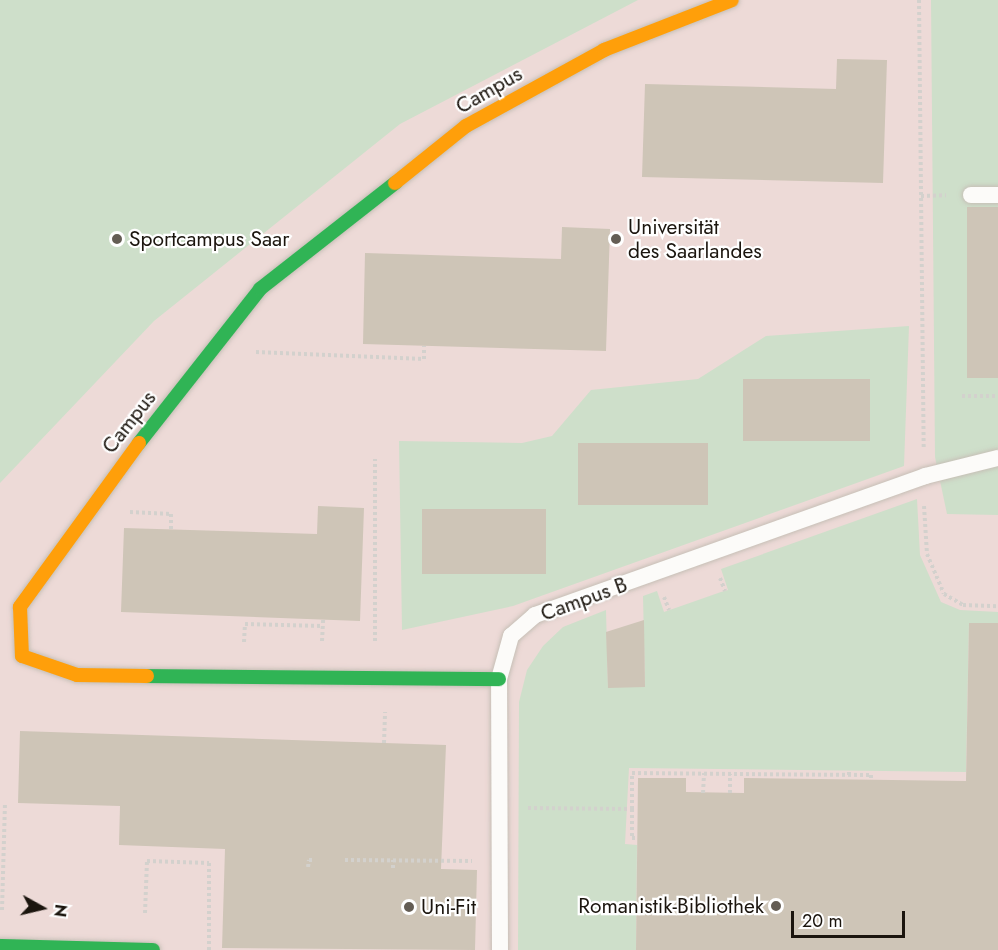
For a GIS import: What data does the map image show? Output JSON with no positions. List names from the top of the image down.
{
  "streets": {
    "street": ["Campus"],
    "lane": ["Campus B"]
  },
  "crossings": [
    ["Campus", "Campus B"]
  ],
  "places": [
    "Sportcampus Saar",
    "Universität des Saarlandes",
    "Romanistik-Bibliothek",
    "Uni-Fit"
  ],
  "scale_bar": "20 m",
  "north": "right"
}
